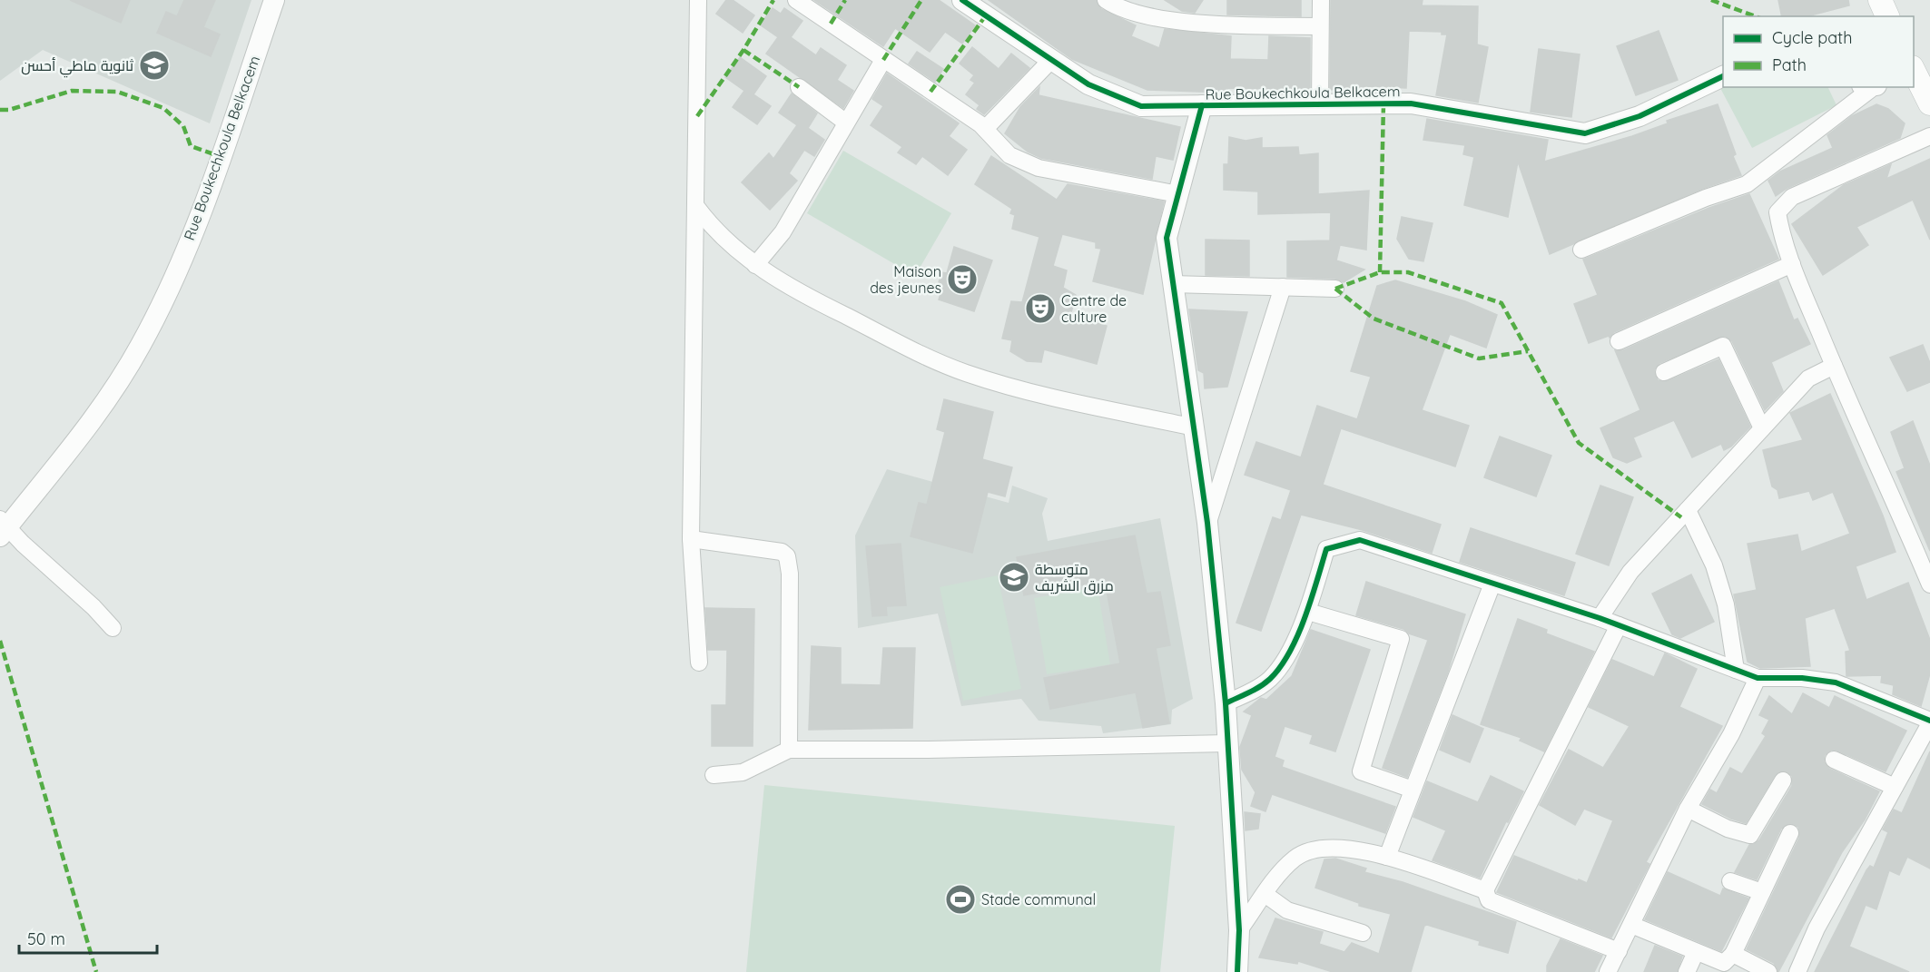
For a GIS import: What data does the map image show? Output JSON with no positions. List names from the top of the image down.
{
  "streets": {
    "street": ["Rue Boukechkoula Belkacem"]
  },
  "places": {
    "school or university": ["ثانوية ماطي أحسن", "متوسطة مزرق الشريف"],
    "theatre": ["Maison des jeunes", "Centre de culture"],
    "sports": ["Stade communal"]
  },
  "legend": ["Cycle path", "Path"],
  "scale_bar": "50 m"
}
